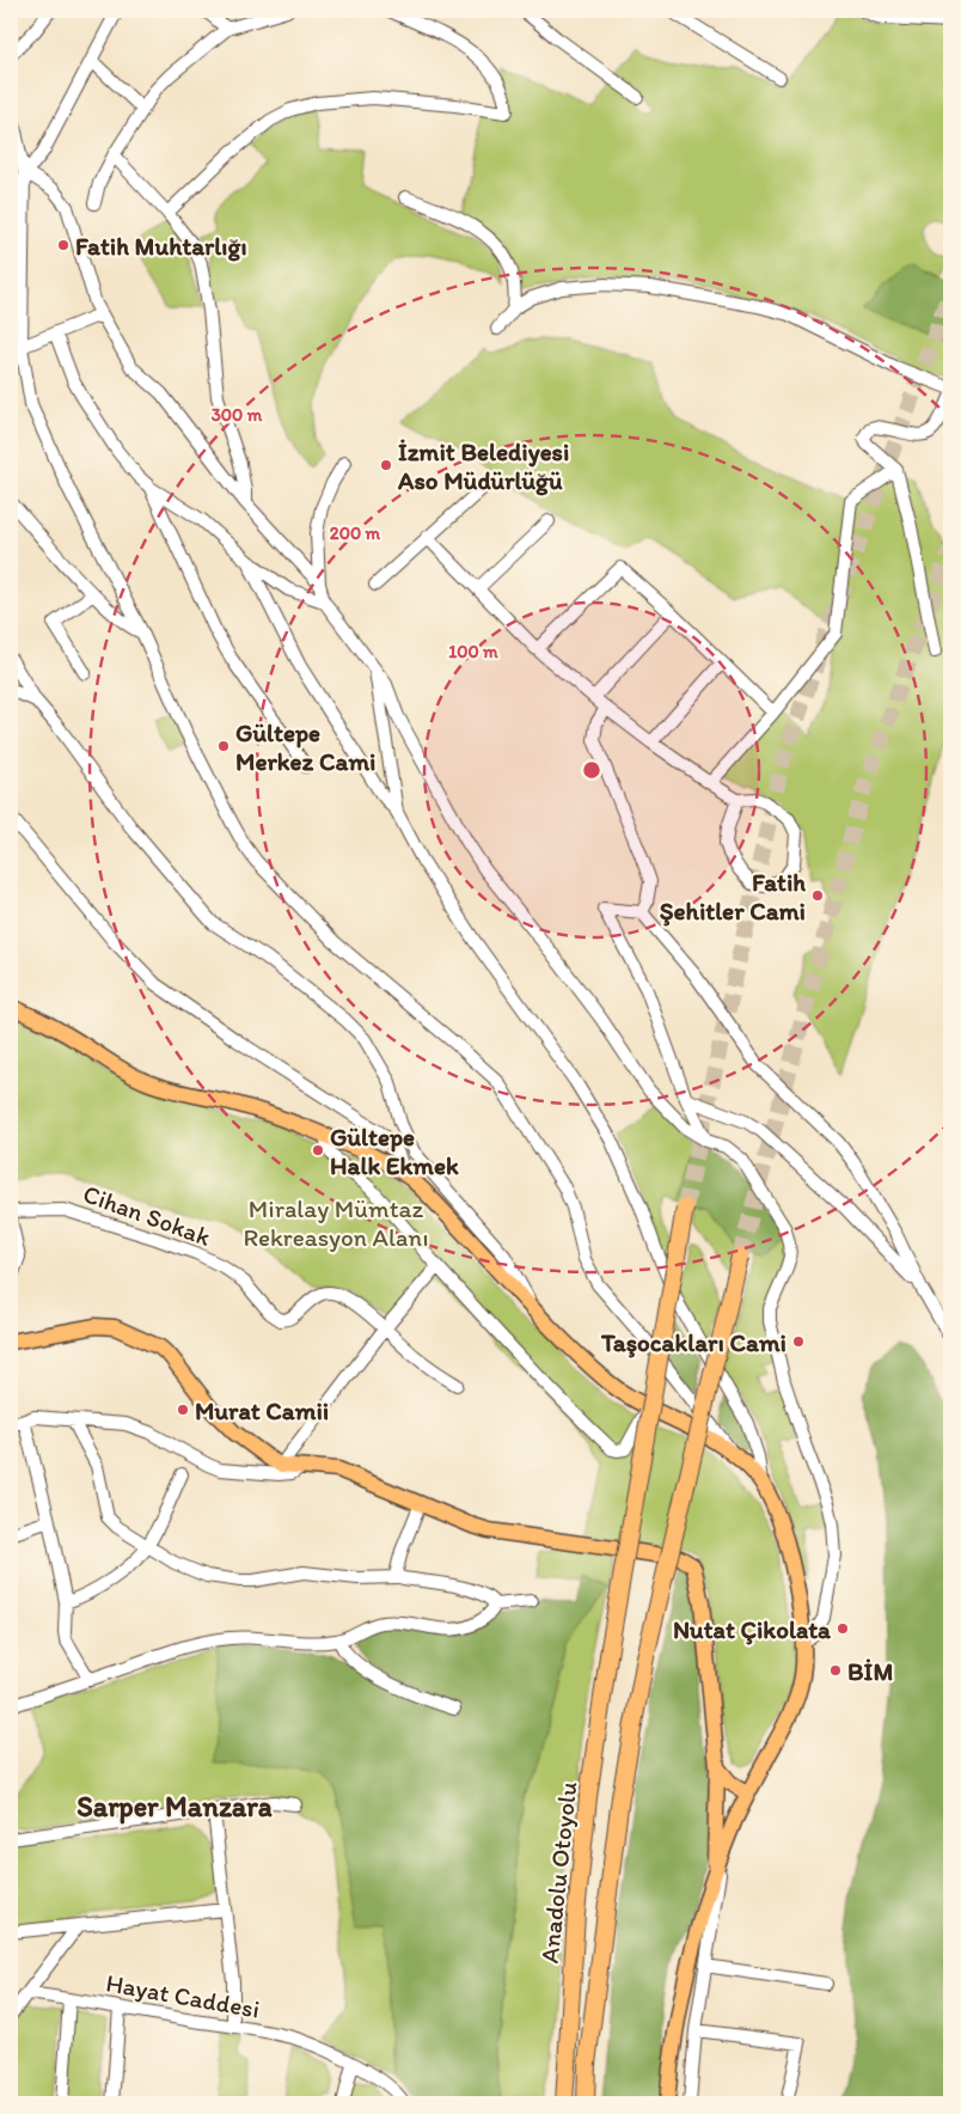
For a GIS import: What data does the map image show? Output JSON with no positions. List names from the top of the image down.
{
  "streets": {
    "highway": ["Anadolu Otoyolu"],
    "street": ["Cihan Sokak", "Hayat Caddesi"]
  },
  "districts": ["Sarper Manzara"],
  "parks": ["Miralay Mümtaz Rekreasyon Alanı"],
  "places": [
    "Fatih Muhtarlığı",
    "İzmit Belediyesi Aso Müdürlüğü",
    "Gültepe Merkez Cami",
    "Fatih Şehitler Cami",
    "Gültepe Halk Ekmek",
    "Taşocakları Cami",
    "Murat Camii",
    "Nutat Çikolata",
    "BİM"
  ],
  "rings": ["300 m", "200 m", "100 m"]
}
